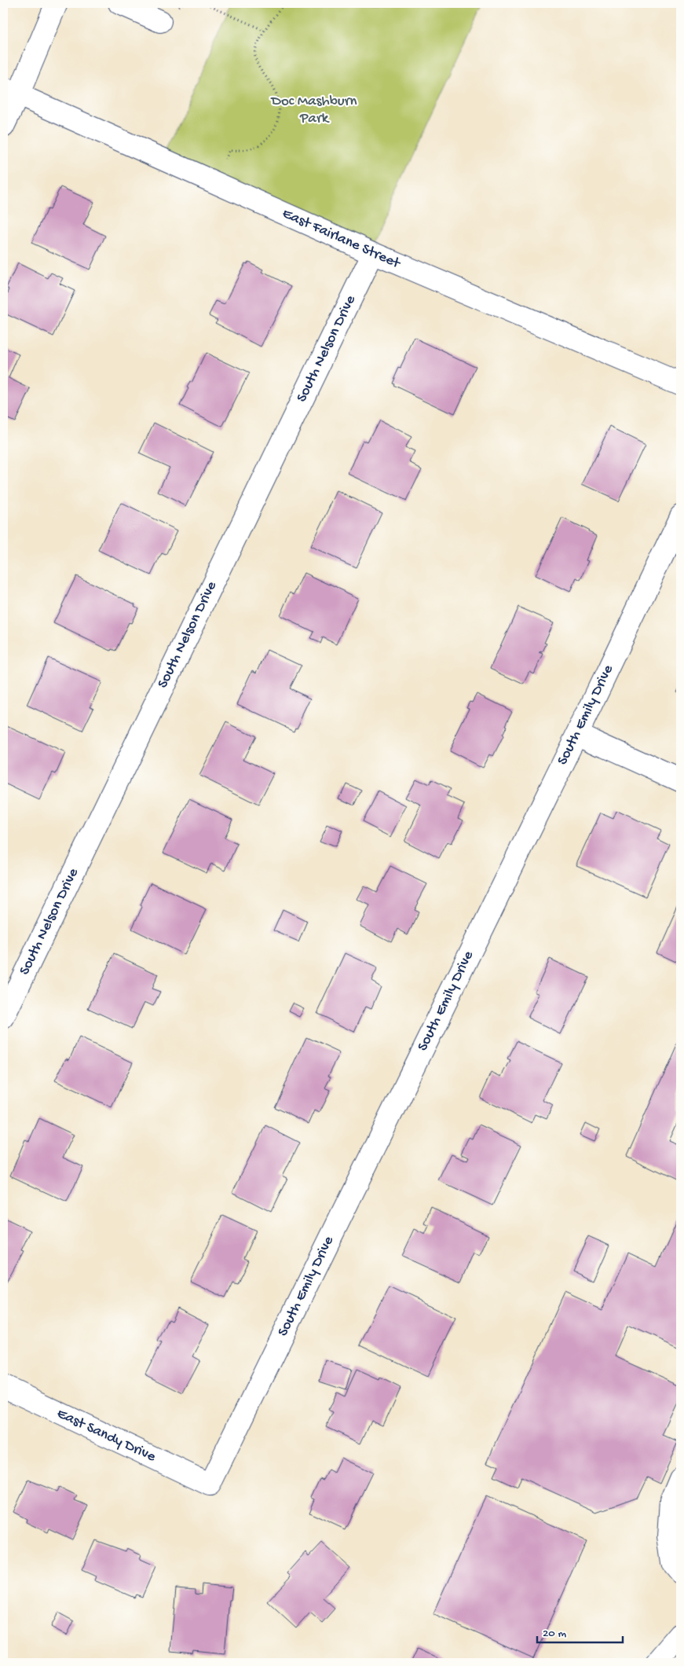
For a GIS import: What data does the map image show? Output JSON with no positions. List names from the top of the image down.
{
  "streets": {
    "street": [
      "East Fairlane Street",
      "South Nelson Drive",
      "South Emily Drive",
      "East Sandy Drive"
    ]
  },
  "crossings": [
    ["East Fairlane Street", "South Nelson Drive"],
    ["South Emily Drive", "East Sandy Drive"]
  ],
  "parks": ["Doc Mashburn Park"],
  "scale_bar": "20 m"
}
